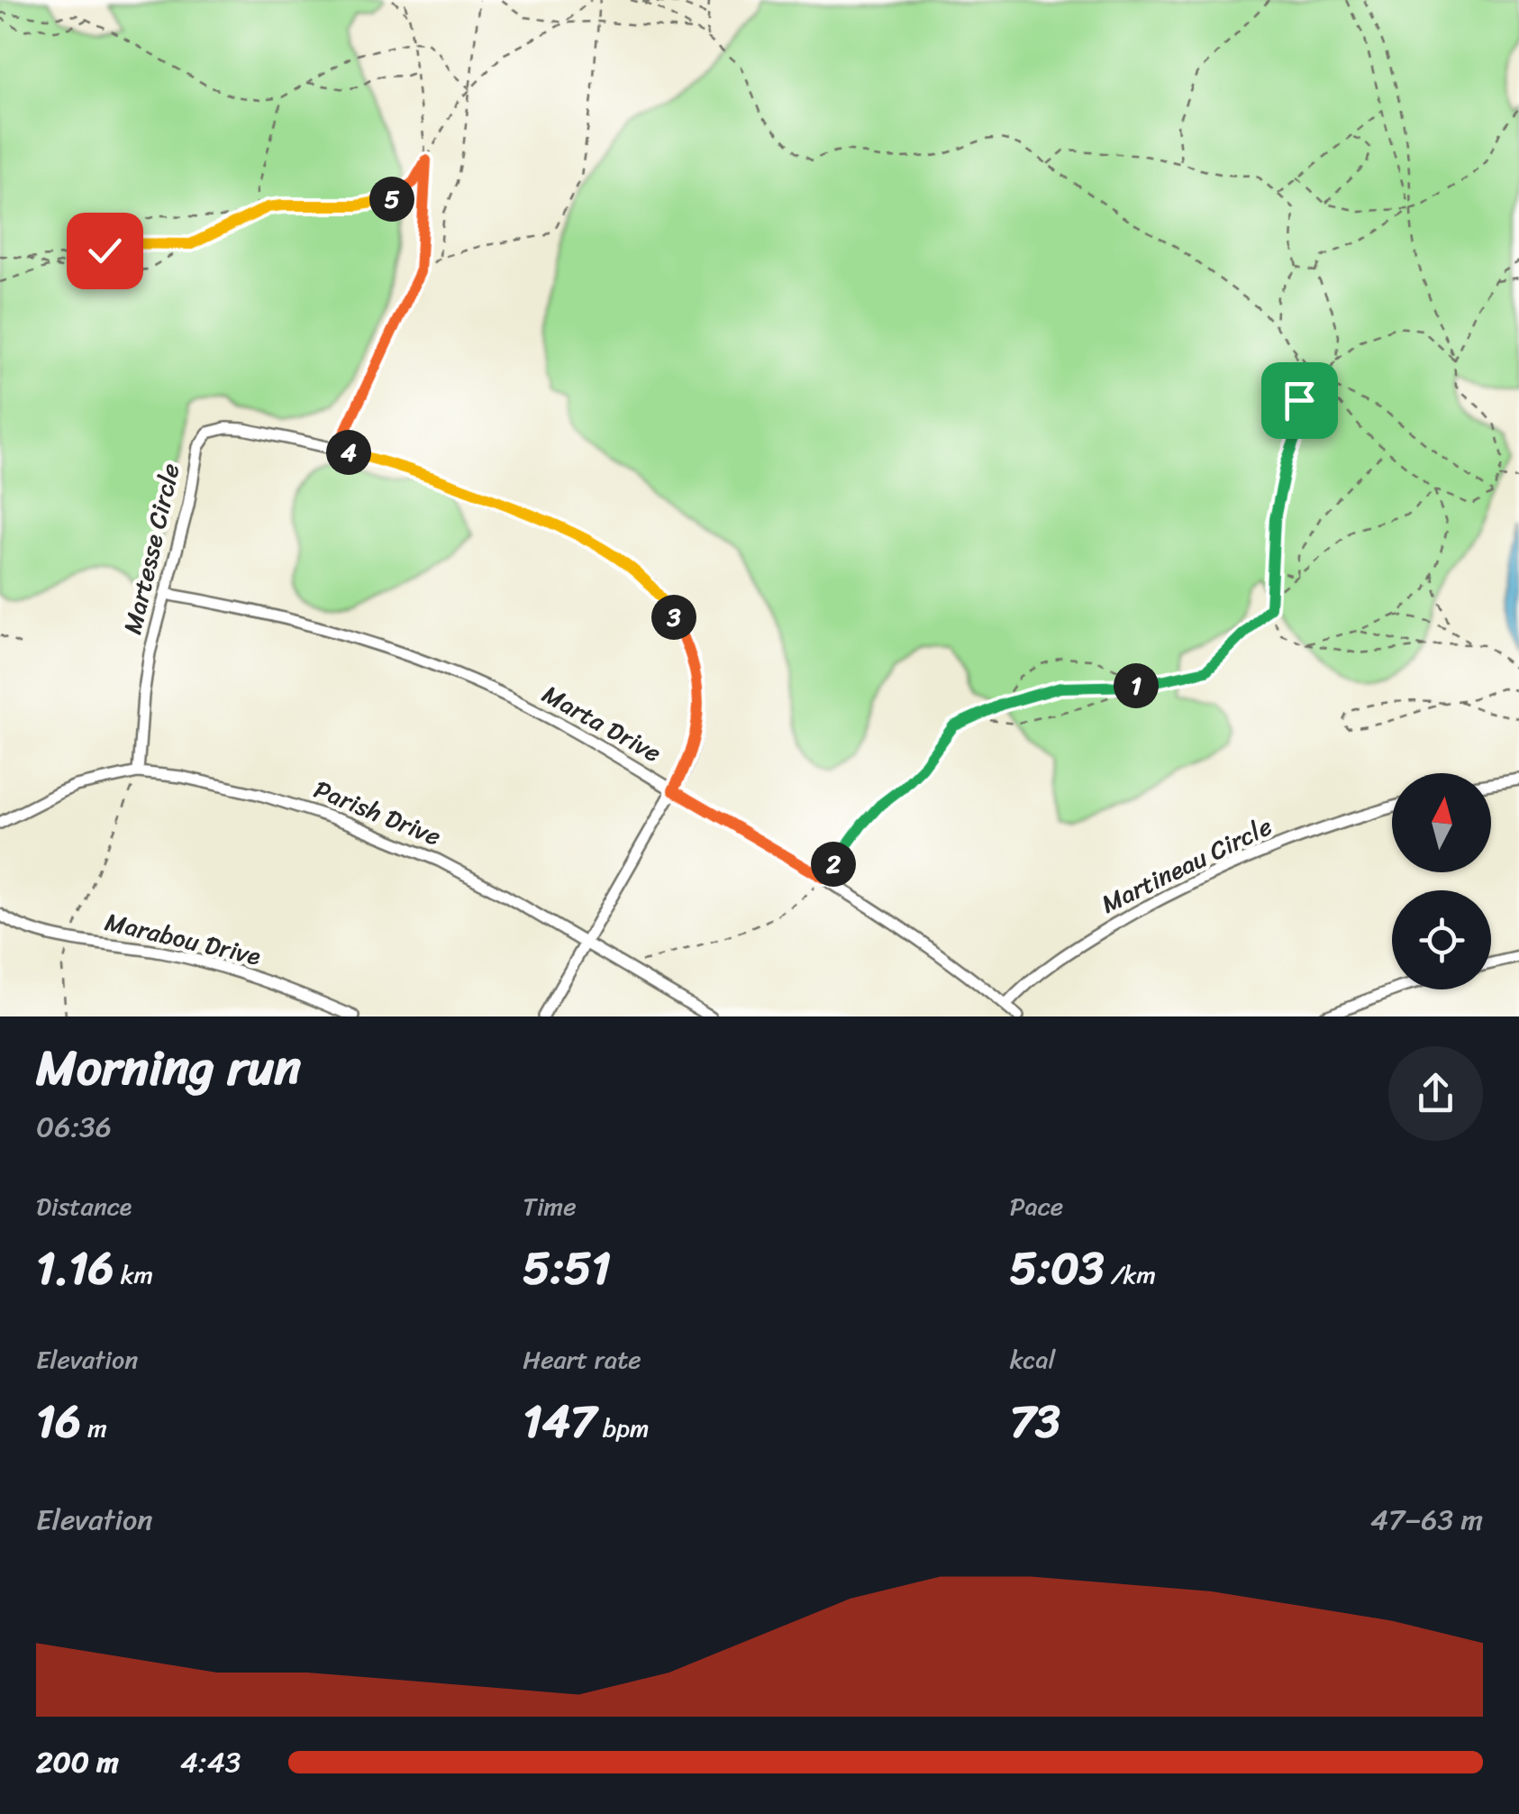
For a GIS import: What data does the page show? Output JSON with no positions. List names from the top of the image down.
{
  "streets": {
    "street": [
      "Martesse Circle",
      "Marta Drive",
      "Parish Drive",
      "Martineau Circle",
      "Marabou Drive"
    ]
  },
  "crossings": [
    ["Martesse Circle", "Marta Drive"],
    ["Martesse Circle", "Parish Drive"],
    ["Marta Drive", "Martineau Circle"]
  ],
  "north": "top",
  "page": {
    "pins": [
      "5",
      "4",
      "3",
      "1",
      "2"
    ],
    "heading": ["Morning run", "06:36"],
    "stats": [
      ["Distance", "1.16 km"],
      ["Time", "5:51"],
      ["Pace", "5:03 /km"],
      ["Elevation", "16 m"],
      ["Heart rate", "147 bpm"],
      ["kcal", "73"]
    ],
    "chart": ["Elevation", "47–63 m"],
    "list": [
      {
        "name": "200 m",
        "note": "4:43"
      }
    ]
  }
}
